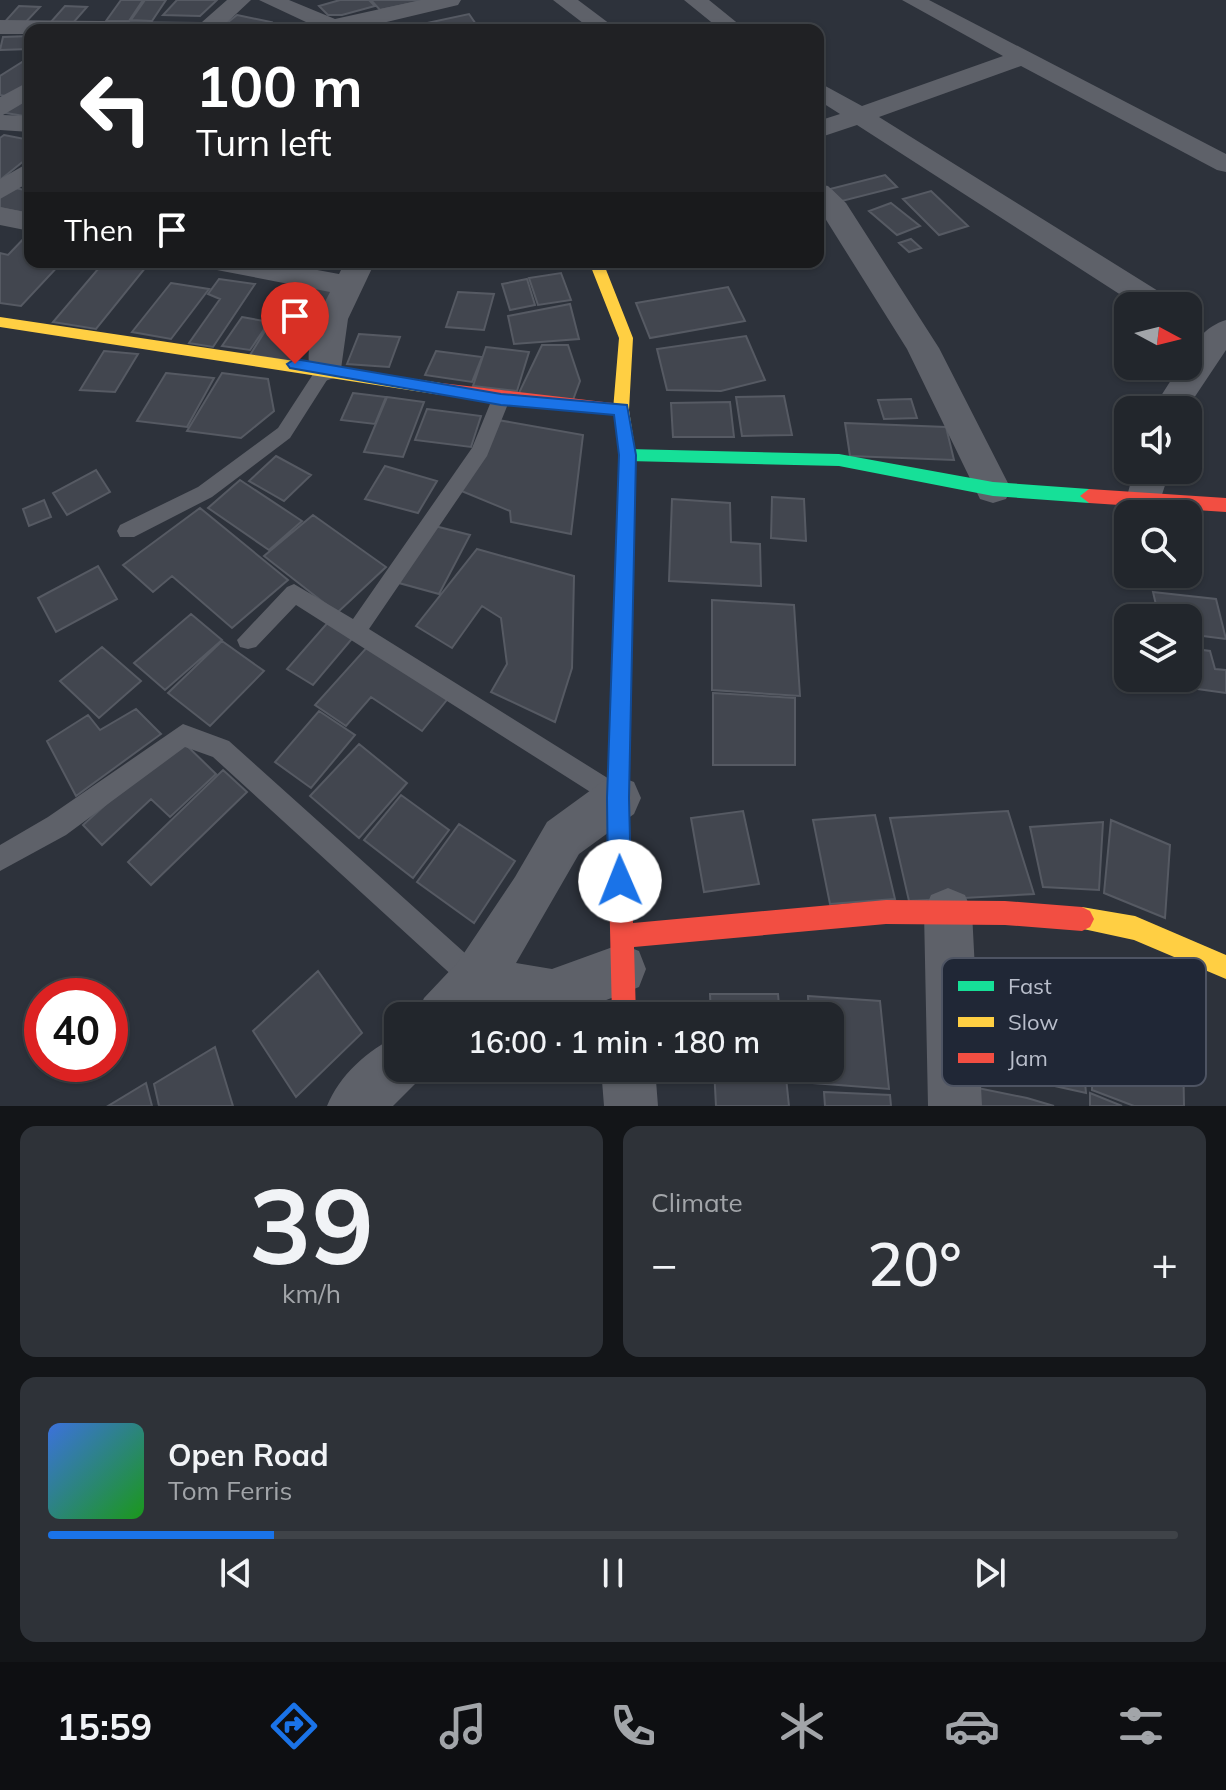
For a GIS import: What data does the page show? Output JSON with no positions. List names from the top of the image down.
{
  "legend": ["Fast", "Slow", "Jam"],
  "north": "right",
  "page": {
    "turn": ["100 m", "Turn left"],
    "then": "Then",
    "limit": "40",
    "trip": "16:00 · 1 min · 180 m",
    "tile": [
      ["39", "km/h"],
      "Climate"
    ],
    "heat": ["−", "20°", "+"],
    "song": ["Open Road", "Tom Ferris"],
    "tabs": "15:59"
  }
}
